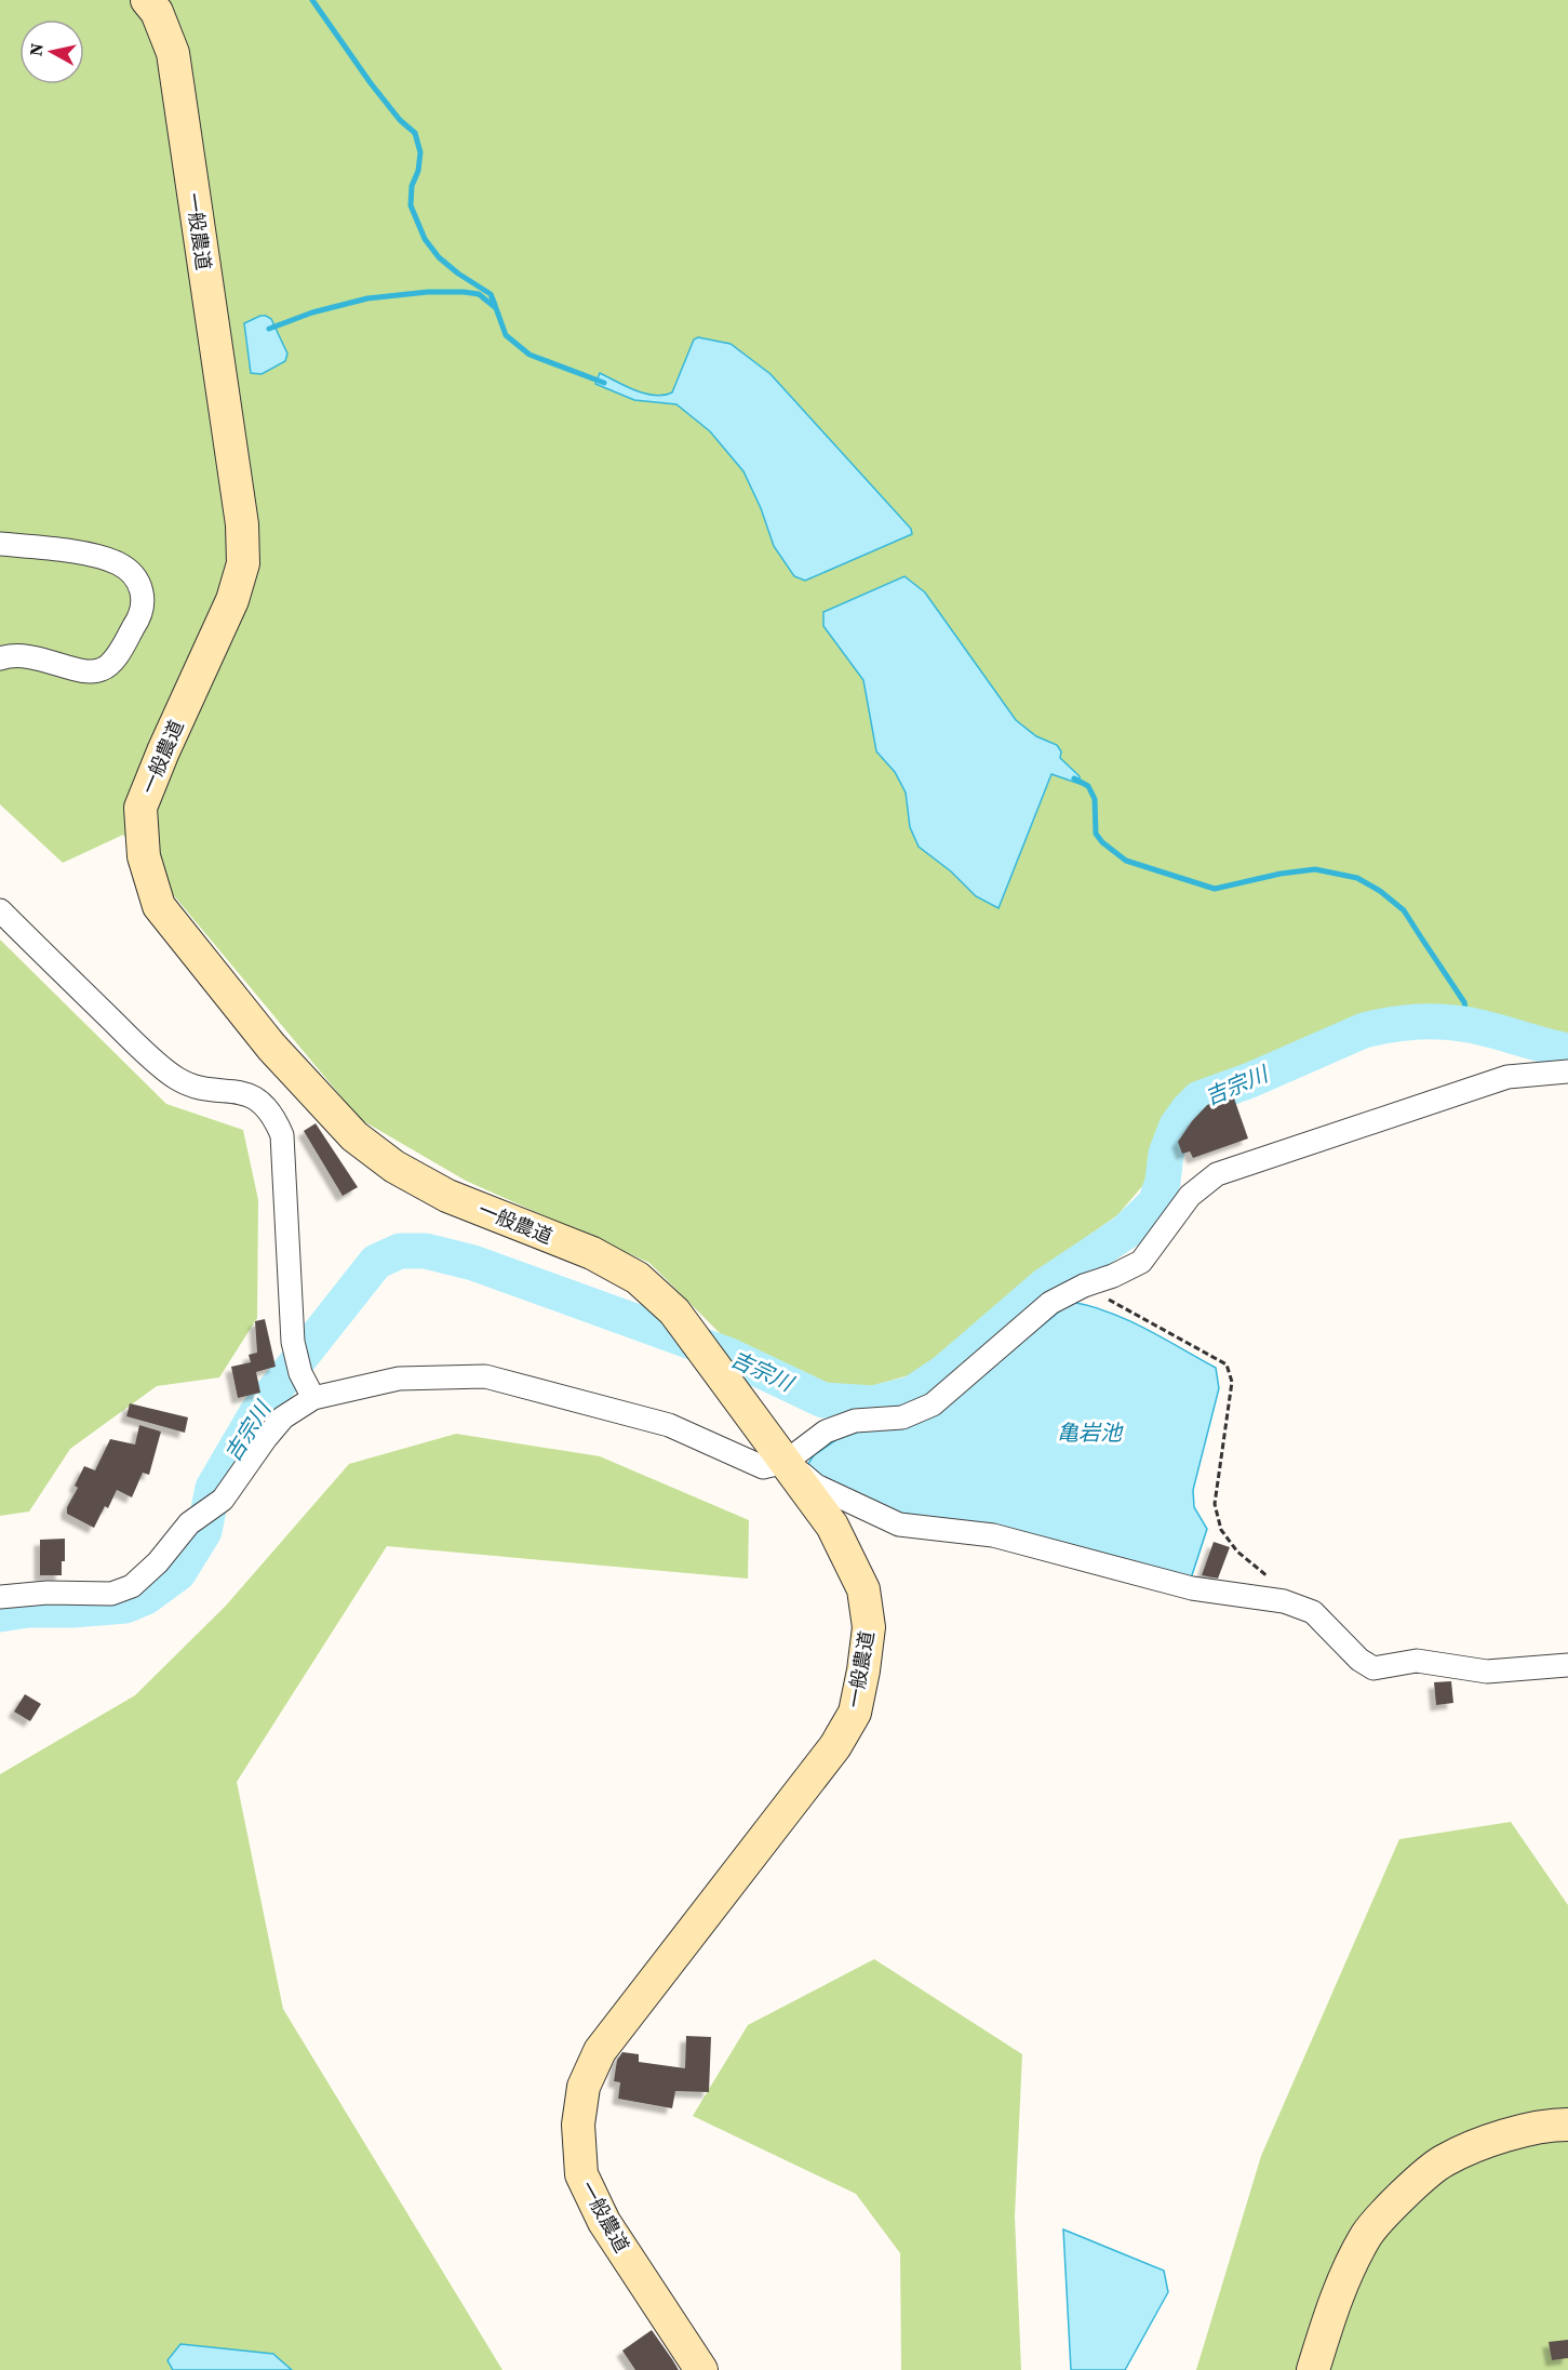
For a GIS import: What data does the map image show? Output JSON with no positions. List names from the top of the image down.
{
  "streets": {
    "street": ["一般農道"]
  },
  "water": ["吉宗川", "亀岩池"],
  "north": "left"
}
